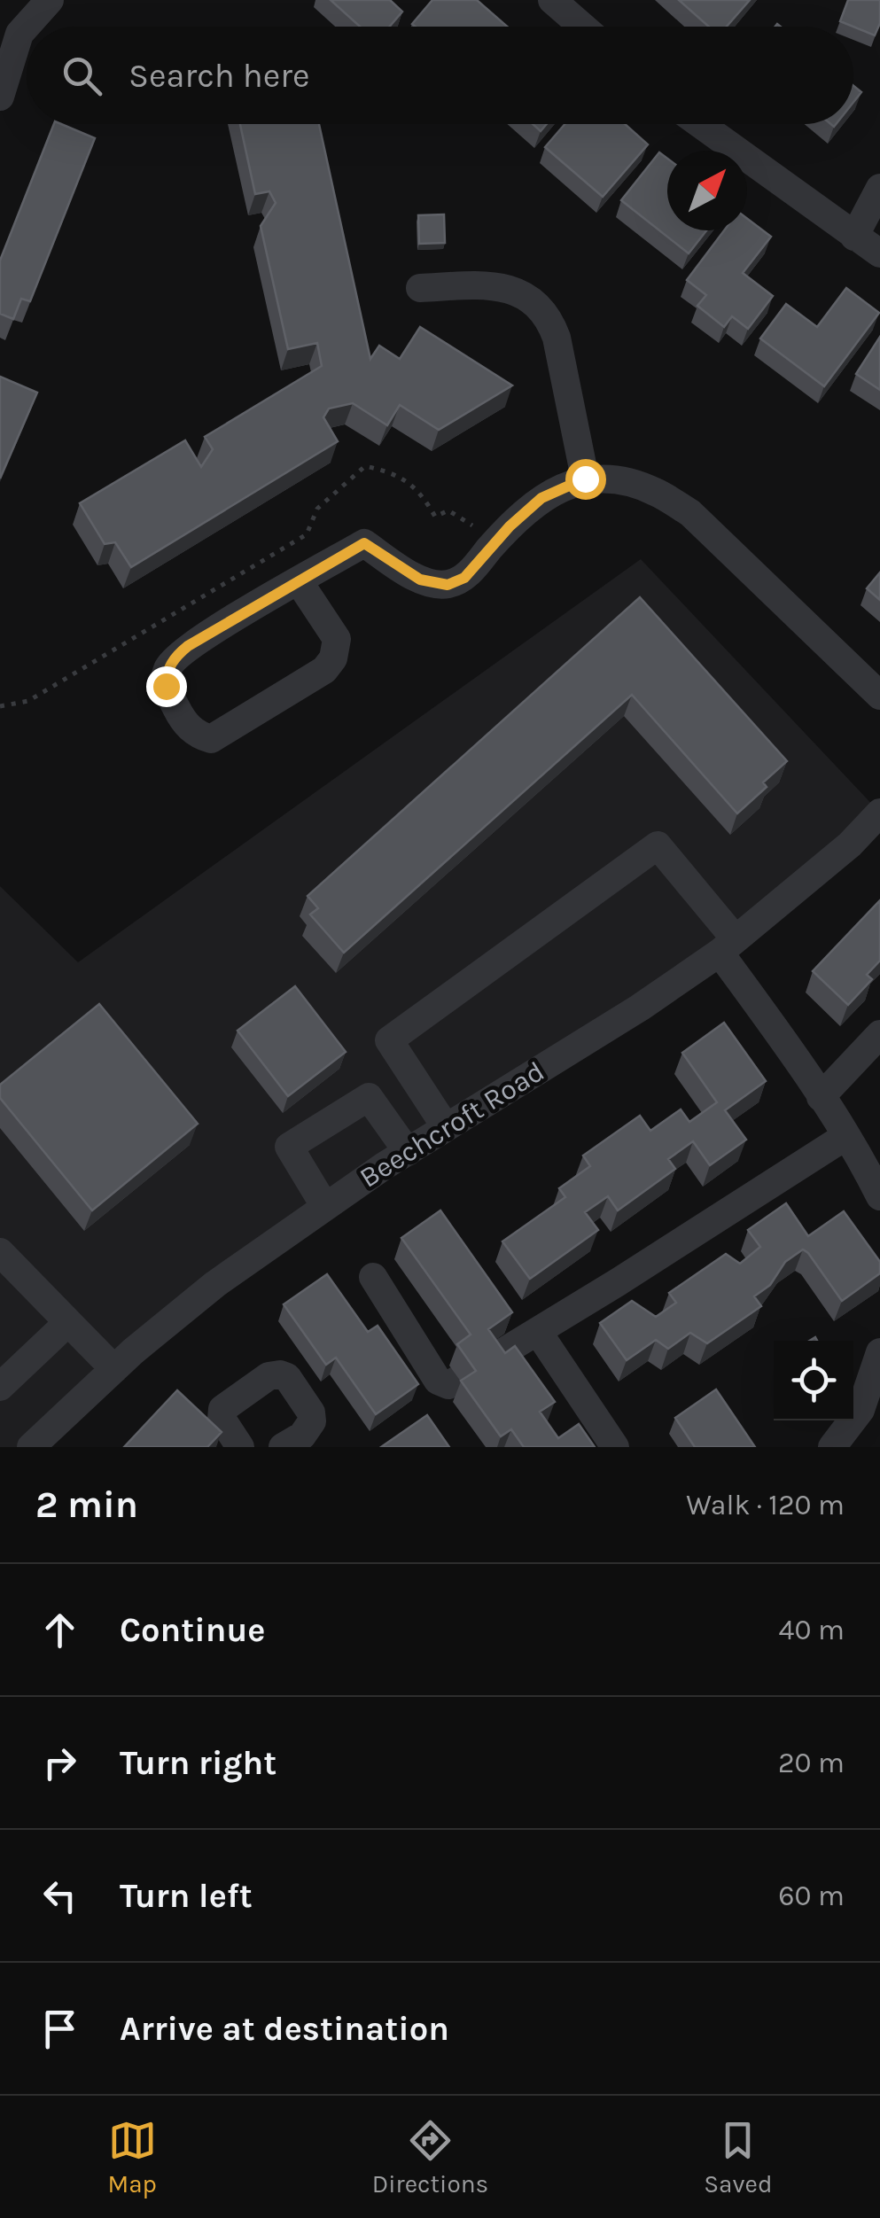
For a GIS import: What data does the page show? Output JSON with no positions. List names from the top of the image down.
{
  "streets": {
    "street": ["Beechcroft Road"]
  },
  "north": "top right",
  "page": {
    "search": "Search here",
    "heading": ["2 min", "Walk · 120 m"],
    "list": [
      ["Continue", "40 m"],
      ["Turn right", "20 m"],
      ["Turn left", "60 m"],
      "Arrive at destination"
    ],
    "nav": ["Map", "Directions", "Saved"]
  }
}
